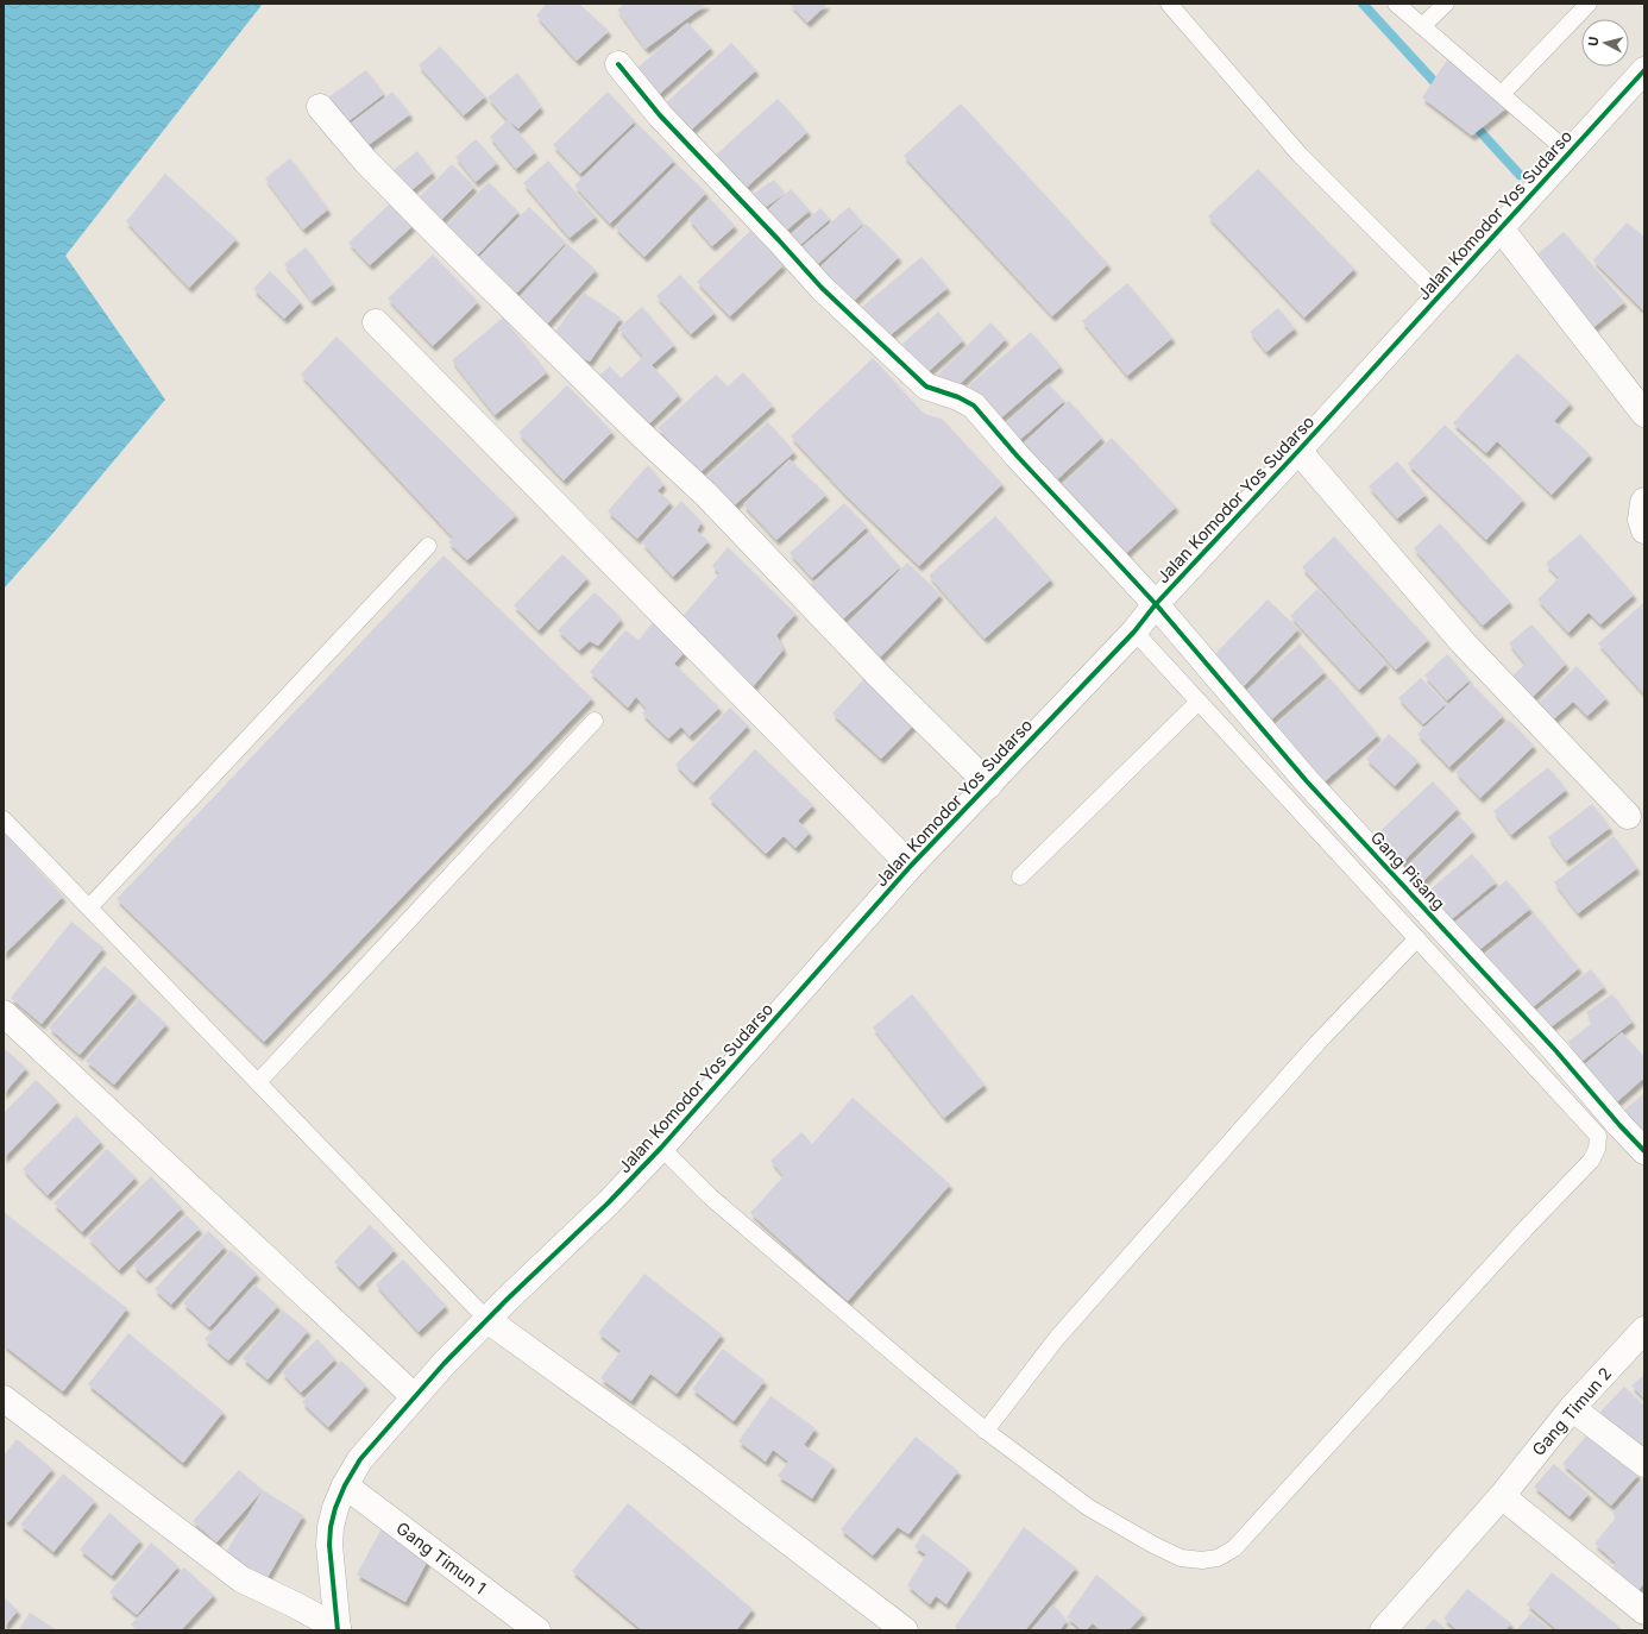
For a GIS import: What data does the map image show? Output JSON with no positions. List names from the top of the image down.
{
  "streets": {
    "street": [
      "Jalan Komodor Yos Sudarso",
      "Gang Pisang",
      "Gang Timun 2",
      "Gang Timun 1"
    ]
  },
  "crossings": [
    ["Jalan Komodor Yos Sudarso", "Gang Pisang"],
    ["Jalan Komodor Yos Sudarso", "Gang Timun 1"]
  ],
  "north": "left"
}
